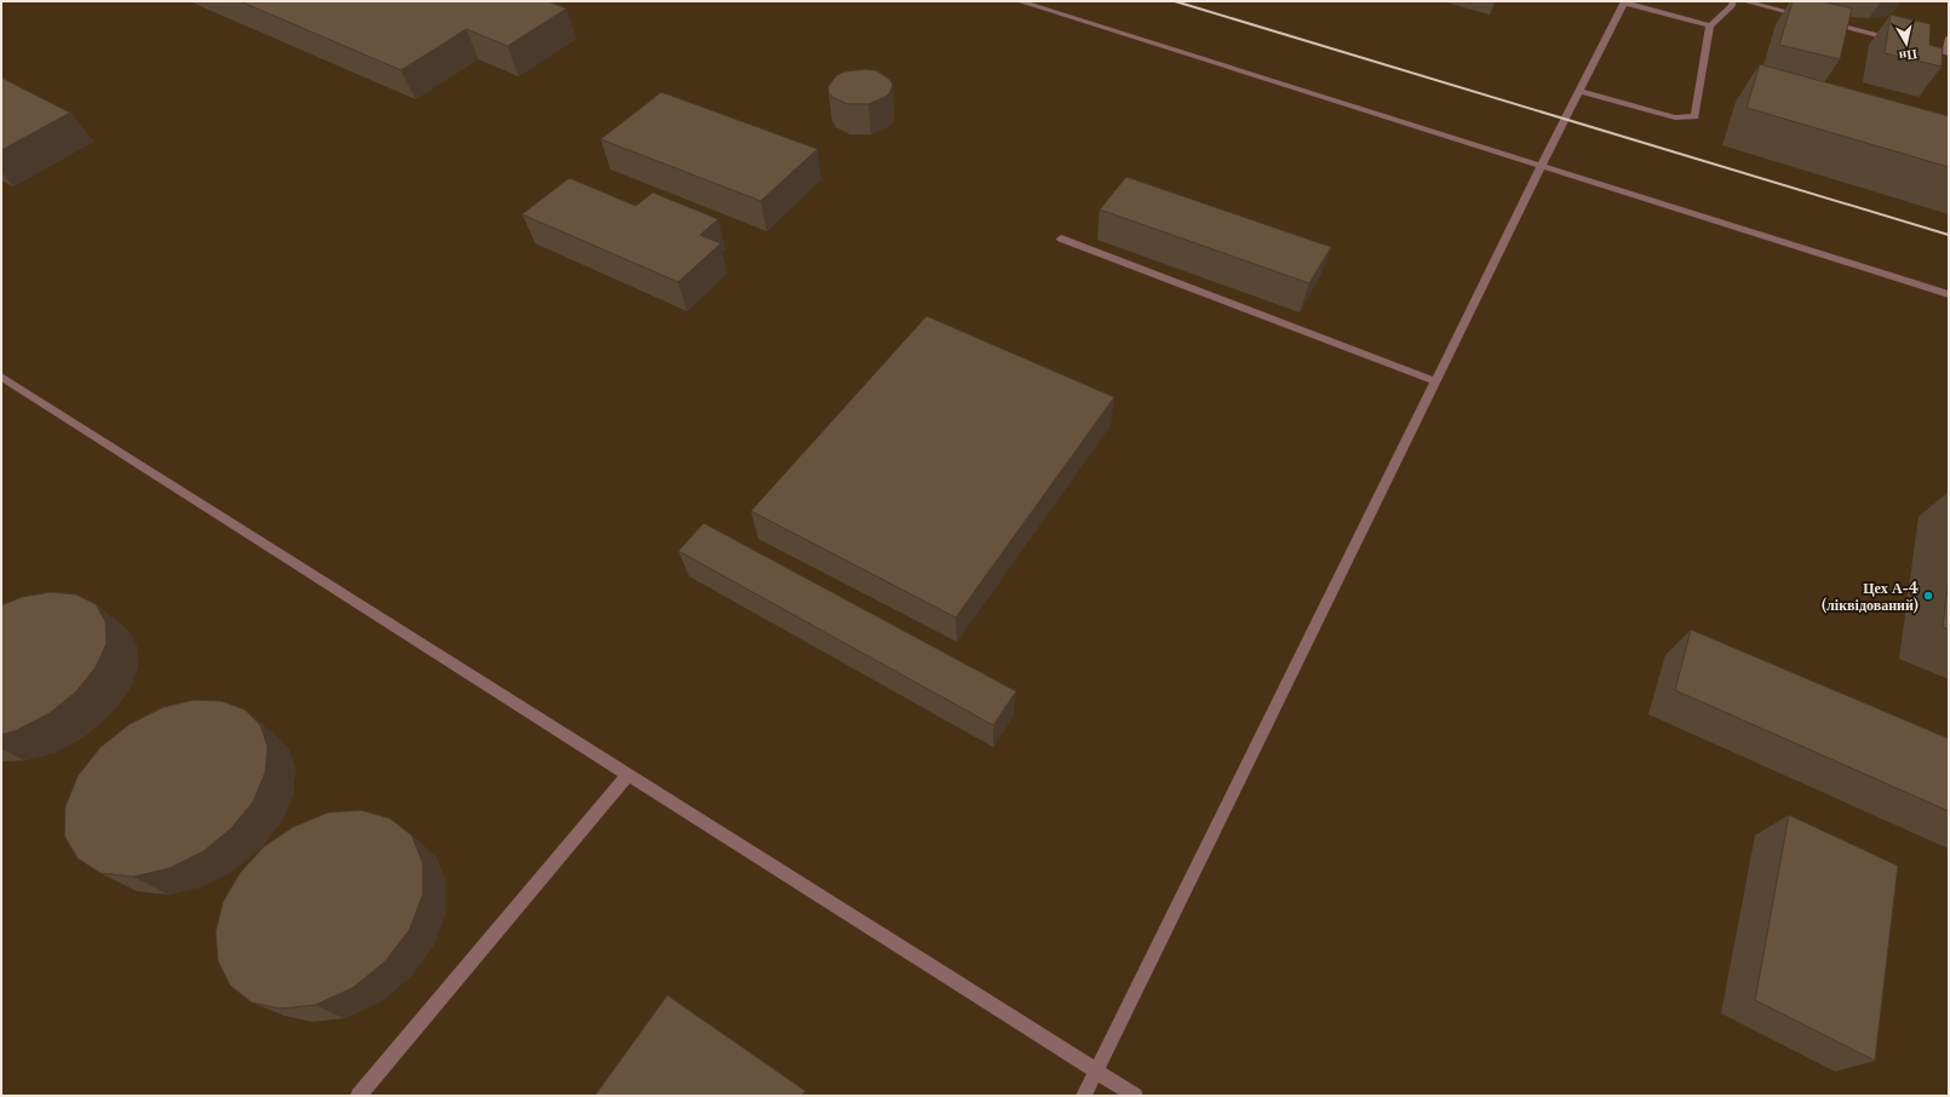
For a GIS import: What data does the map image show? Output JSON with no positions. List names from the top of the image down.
{
  "places": ["Цех А-4 (ліквідований)"],
  "north": "bottom"
}
